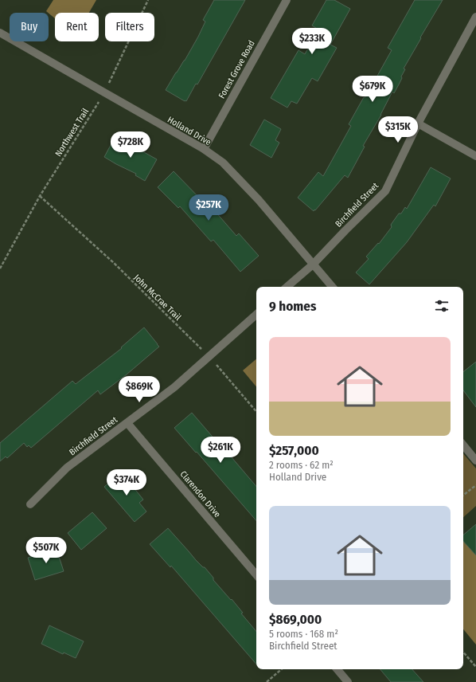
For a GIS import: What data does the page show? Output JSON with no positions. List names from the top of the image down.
{
  "streets": {
    "street": [
      "Forest Grove Road",
      "Holland Drive",
      "Birchfield Street",
      "Clarendon Drive"
    ],
    "path": ["Northwest Trail", "John McCrae Trail"]
  },
  "crossings": [
    ["Forest Grove Road", "Holland Drive"],
    ["Holland Drive", "Northwest Trail"],
    ["Holland Drive", "Birchfield Street"],
    ["Northwest Trail", "John McCrae Trail"],
    ["Birchfield Street", "John McCrae Trail"],
    ["Birchfield Street", "Clarendon Drive"]
  ],
  "page": {
    "chip": ["Buy", "Rent", "Filters"],
    "price": [
      "$233K",
      "$679K",
      "$315K",
      "$728K",
      "$257K",
      "$869K",
      "$261K",
      "$374K",
      "$507K"
    ],
    "heading": "9 homes",
    "list": [
      {
        "name": "$257,000",
        "note": "2 rooms · 62 m² · Holland Drive"
      },
      {
        "name": "$869,000",
        "note": "5 rooms · 168 m² · Birchfield Street"
      }
    ]
  }
}
